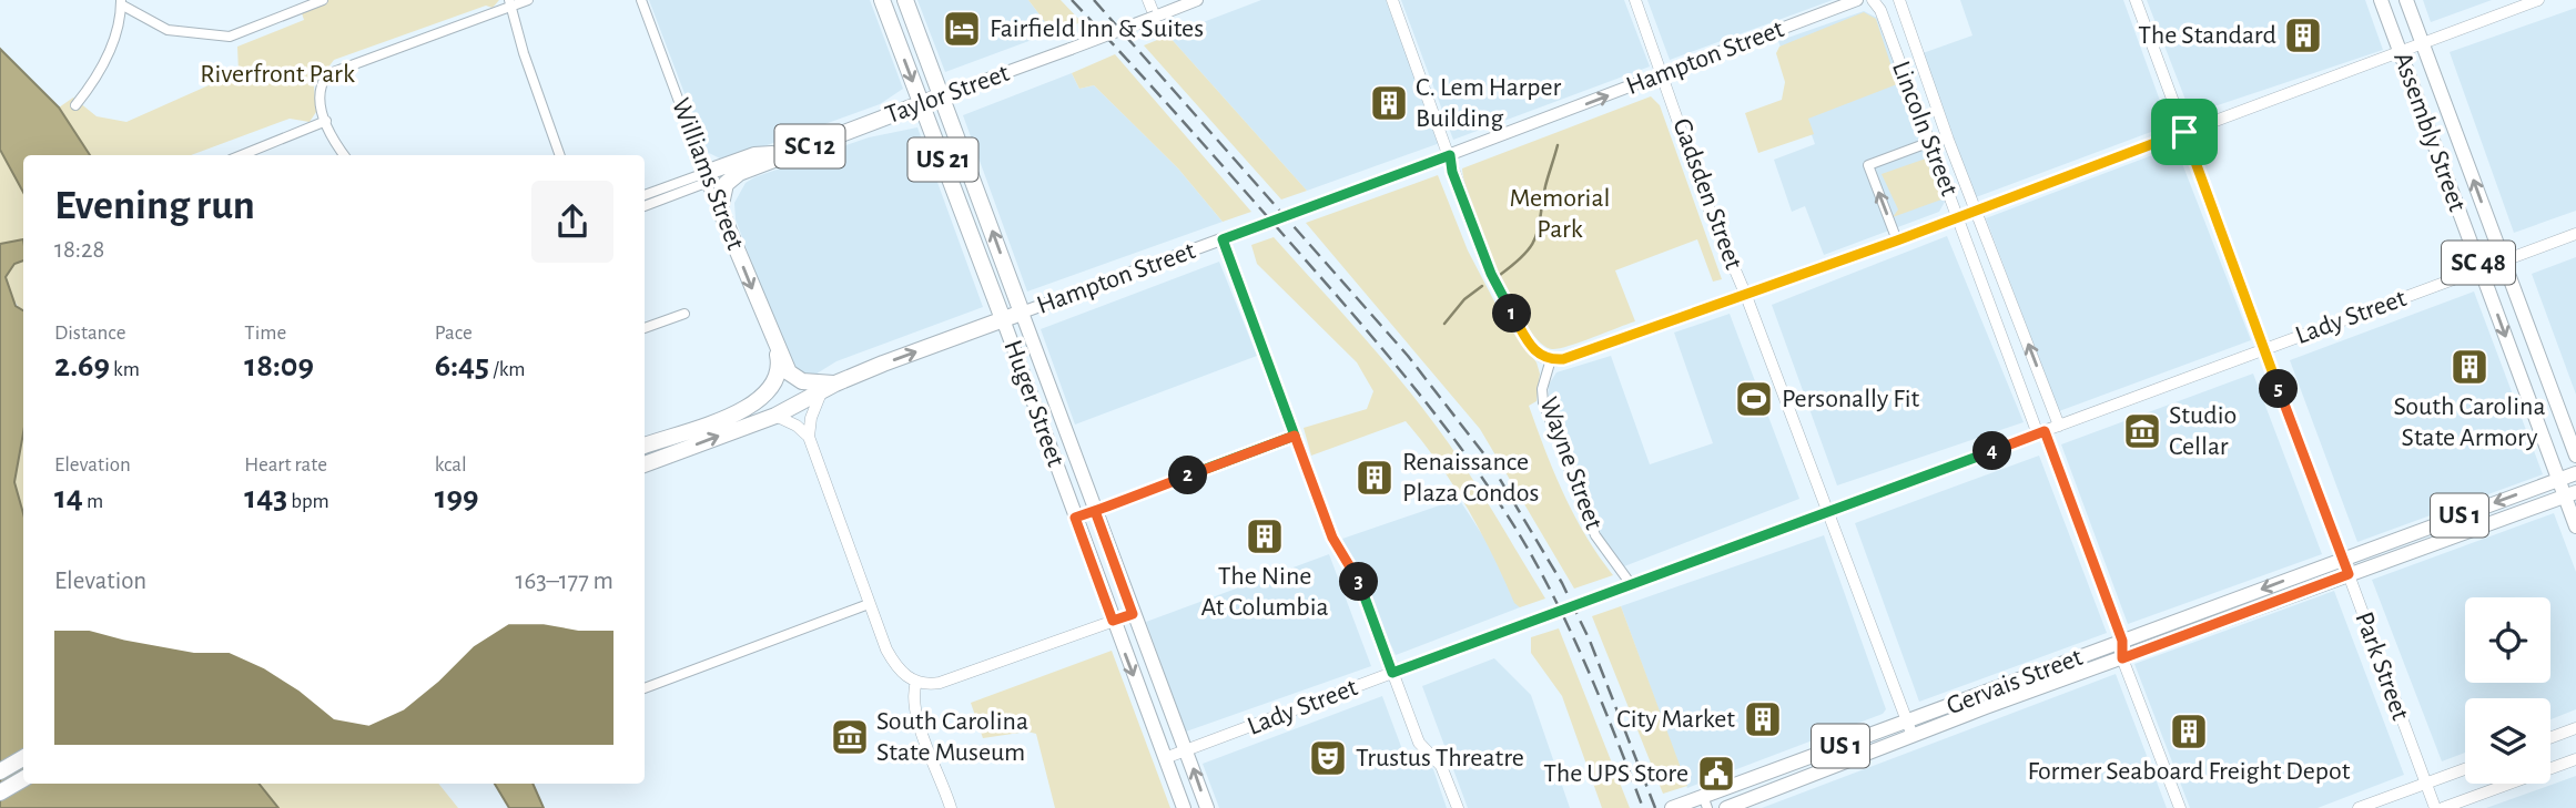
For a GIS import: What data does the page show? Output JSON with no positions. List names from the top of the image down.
{
  "streets": {
    "highway": [
      "Hampton Street",
      "Taylor Street",
      "SC 12",
      "US 21",
      "Williams Street",
      "Huger Street"
    ],
    "main road": [
      "Assembly Street",
      "SC 48",
      "US 1",
      "Gervais Street"
    ],
    "street": [
      "Lincoln Street",
      "Gadsden Street",
      "Lady Street",
      "Wayne Street",
      "Park Street"
    ]
  },
  "crossings": [
    ["Hampton Street", "Williams Street"],
    ["Hampton Street", "Gadsden Street"],
    ["Hampton Street", "Huger Street"],
    ["Hampton Street", "Wayne Street"],
    ["Taylor Street", "Williams Street"],
    ["Taylor Street", "Huger Street"],
    ["Lincoln Street", "Lady Street"],
    ["Lincoln Street", "Gervais Street"],
    ["Assembly Street", "Lady Street"],
    ["Assembly Street", "Gervais Street"],
    ["Gadsden Street", "Lady Street"],
    ["Gadsden Street", "Gervais Street"],
    ["Lady Street", "Huger Street"],
    ["Lady Street", "Wayne Street"],
    ["Lady Street", "Park Street"],
    ["Park Street", "Gervais Street"]
  ],
  "one_way": ["Hampton Street"],
  "parks": ["Riverfront Park", "Memorial Park"],
  "places": {
    "hotel": ["Fairfield Inn & Suites"],
    "building": [
      "The Standard",
      "C. Lem Harper Building",
      "South Carolina State Armory",
      "Renaissance Plaza Condos",
      "The Nine At Columbia",
      "City Market",
      "Former Seaboard Freight Depot"
    ],
    "sports": ["Personally Fit"],
    "museum": ["Studio Cellar", "South Carolina State Museum"],
    "theatre": ["Trustus Threatre"],
    "public building": ["The UPS Store"]
  },
  "page": {
    "heading": ["Evening run", "18:28"],
    "stats": [
      ["Distance", "2.69 km"],
      ["Time", "18:09"],
      ["Pace", "6:45 /km"],
      ["Elevation", "14 m"],
      ["Heart rate", "143 bpm"],
      ["kcal", "199"]
    ],
    "pins": [
      "1",
      "5",
      "4",
      "2",
      "3"
    ],
    "chart": ["Elevation", "163–177 m"]
  }
}
